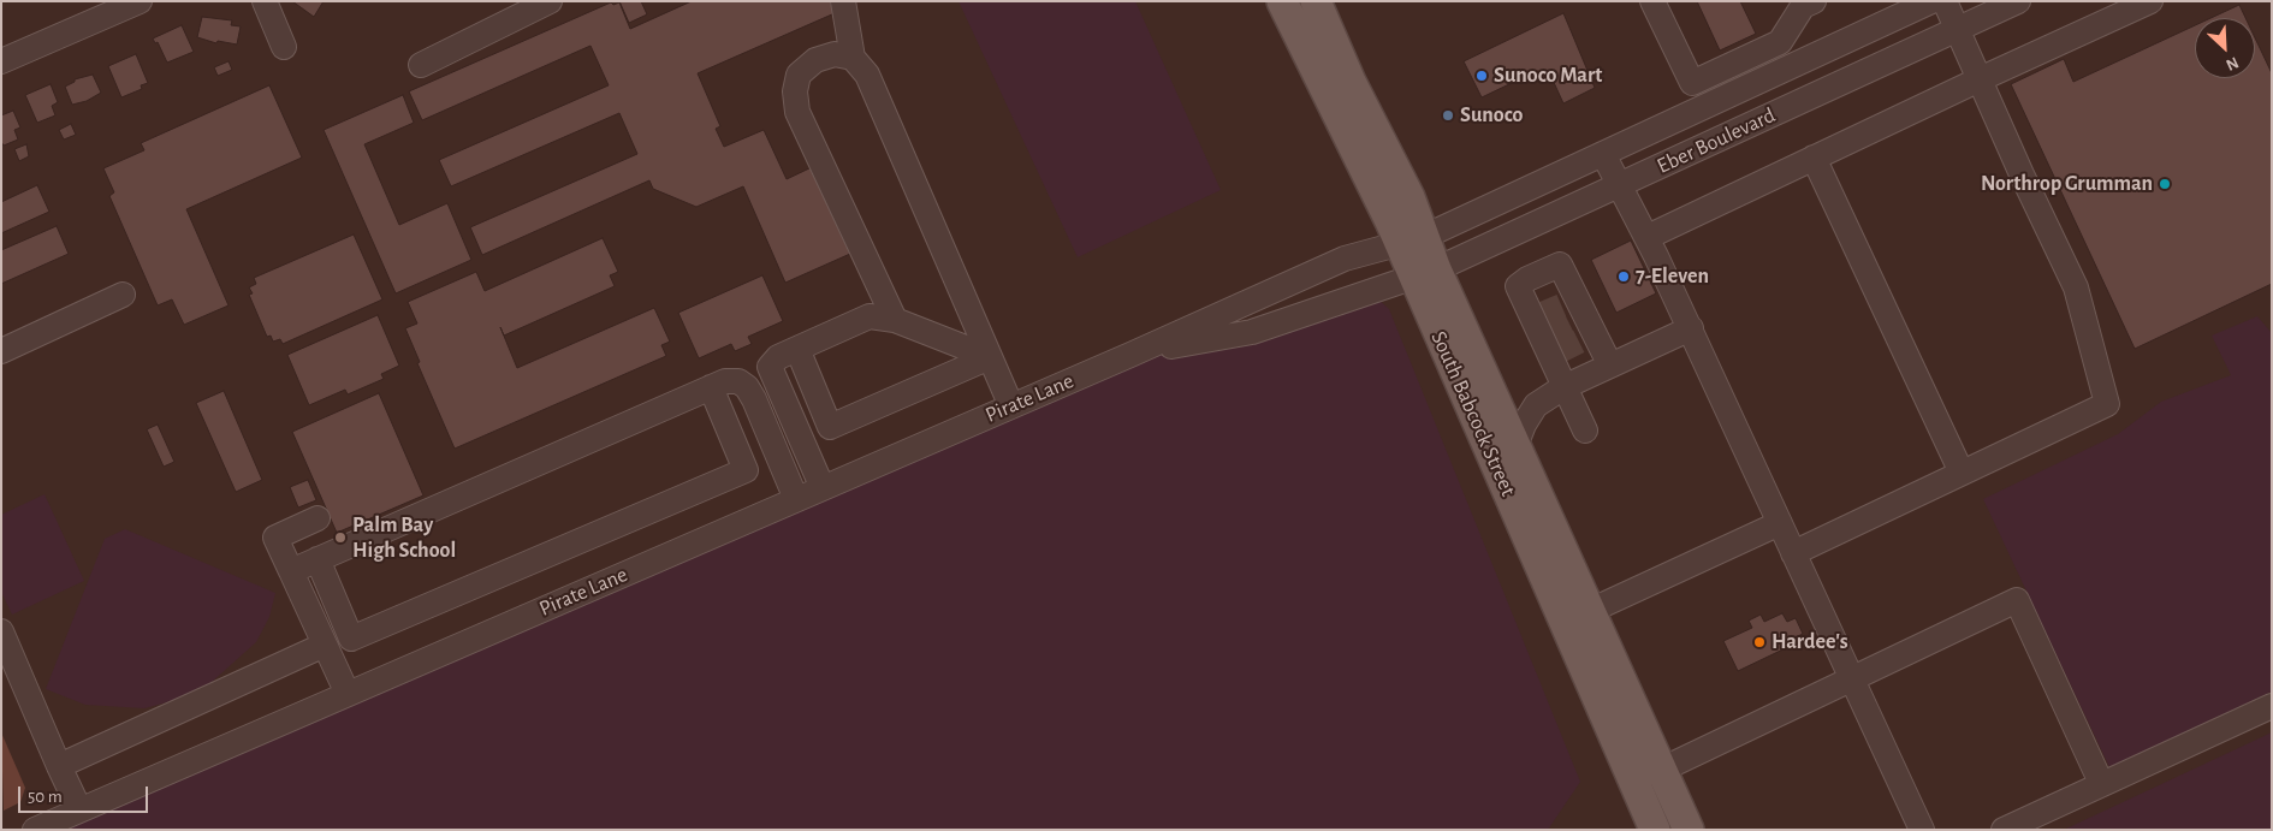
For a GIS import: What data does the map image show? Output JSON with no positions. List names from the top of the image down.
{
  "streets": {
    "main road": ["South Babcock Street"],
    "street": ["Eber Boulevard", "Pirate Lane"]
  },
  "crossings": [
    ["Eber Boulevard", "Pirate Lane"],
    ["Eber Boulevard", "South Babcock Street"],
    ["Pirate Lane", "South Babcock Street"]
  ],
  "places": [
    "Sunoco Mart",
    "Sunoco",
    "Northrop Grumman",
    "7-Eleven",
    "Palm Bay High School",
    "Hardee's"
  ],
  "scale_bar": "50 m",
  "north": "bottom right"
}
